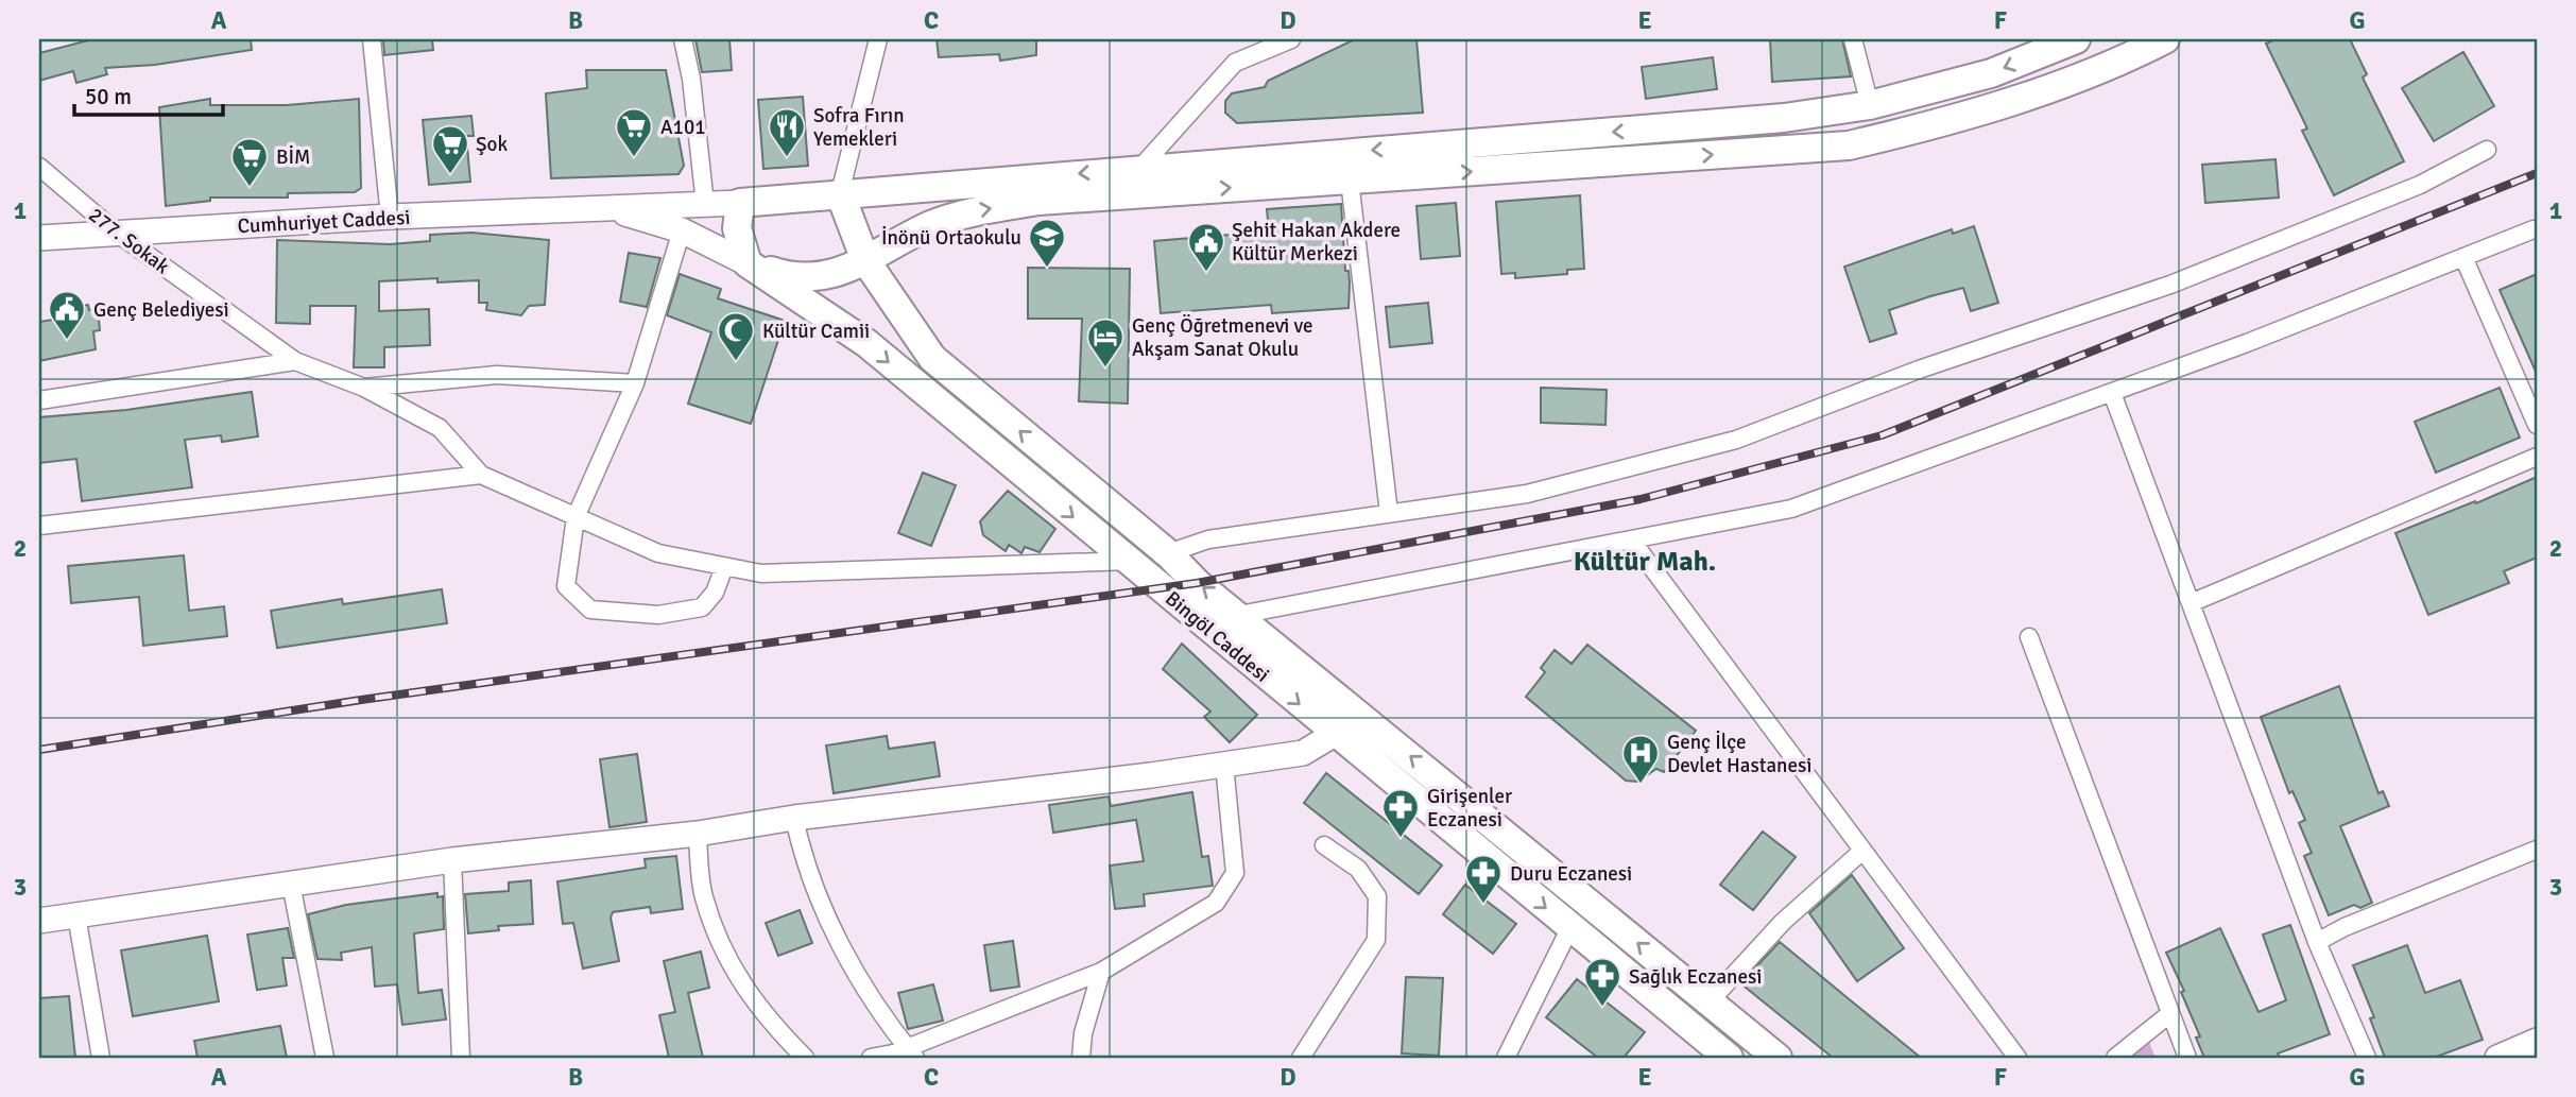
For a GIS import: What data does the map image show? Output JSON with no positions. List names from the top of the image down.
{
  "streets": {
    "main road": ["Bingöl Caddesi"],
    "street": ["Cumhuriyet Caddesi", "277. Sokak"]
  },
  "crossings": [
    ["Cumhuriyet Caddesi", "277. Sokak"]
  ],
  "districts": ["Kültür Mah."],
  "places": {
    "supermarket": ["A101", "Şok", "BİM"],
    "restaurant": ["Sofra Fırın Yemekleri"],
    "school or university": ["İnönü Ortaokulu"],
    "public building": ["Şehit Hakan Akdere Kültür Merkezi", "Genç Belediyesi"],
    "mosque": ["Kültür Camii"],
    "hotel": ["Genç Öğretmenevi ve Akşam Sanat Okulu"],
    "hospital": ["Genç İlçe Devlet Hastanesi"],
    "pharmacy": ["Girişenler Eczanesi", "Duru Eczanesi", "Sağlık Eczanesi"]
  },
  "scale_bar": "50 m",
  "grid": {
    "columns": [
      "A",
      "B",
      "C",
      "D",
      "E",
      "F",
      "G"
    ],
    "rows": ["1", "2", "3"]
  }
}
